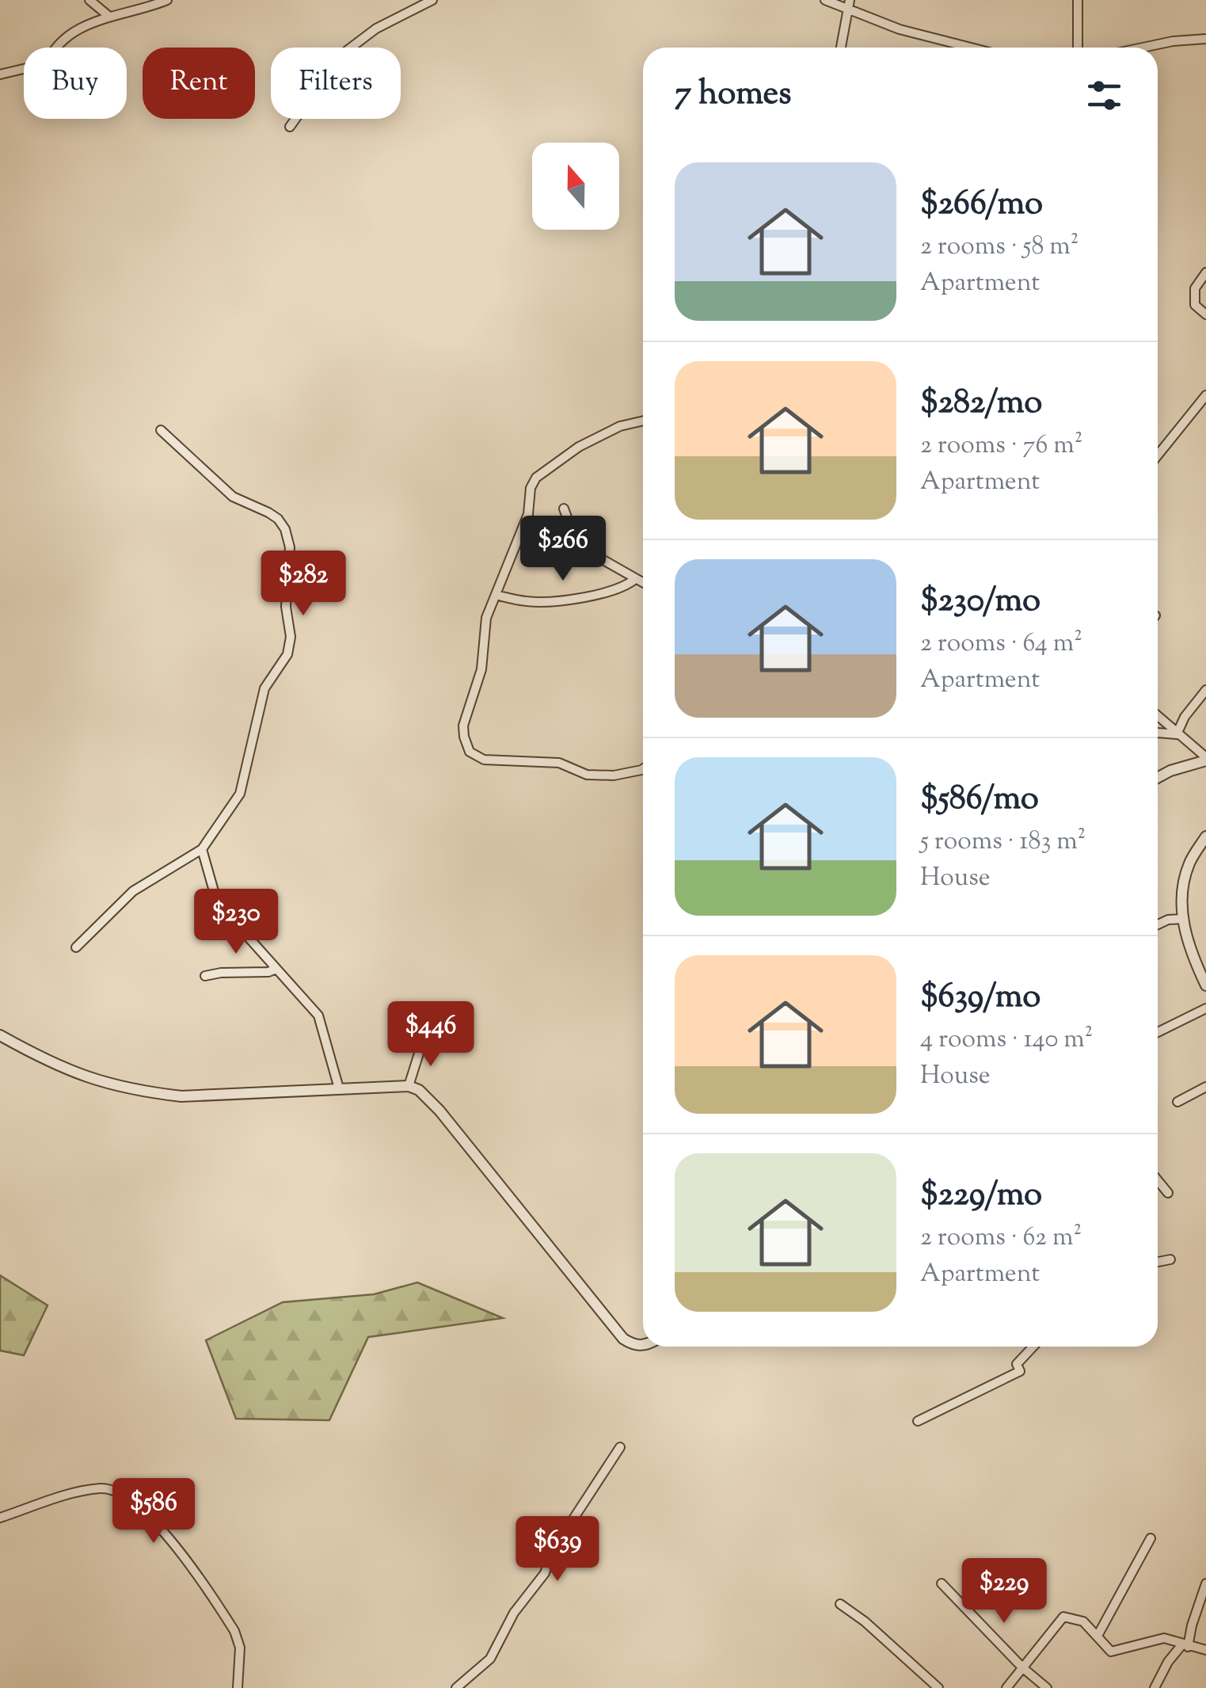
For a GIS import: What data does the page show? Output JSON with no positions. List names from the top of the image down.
{
  "north": "top",
  "page": {
    "chip": ["Buy", "Rent", "Filters"],
    "heading": "7 homes",
    "list": [
      {
        "name": "$266/mo",
        "note": "2 rooms · 58 m² · Apartment"
      },
      {
        "name": "$282/mo",
        "note": "2 rooms · 76 m² · Apartment"
      },
      {
        "name": "$230/mo",
        "note": "2 rooms · 64 m² · Apartment"
      },
      {
        "name": "$586/mo",
        "note": "5 rooms · 183 m² · House"
      },
      {
        "name": "$639/mo",
        "note": "4 rooms · 140 m² · House"
      },
      {
        "name": "$229/mo",
        "note": "2 rooms · 62 m² · Apartment"
      }
    ],
    "price": [
      "$266",
      "$282",
      "$230",
      "$446",
      "$586",
      "$639",
      "$229"
    ]
  }
}
